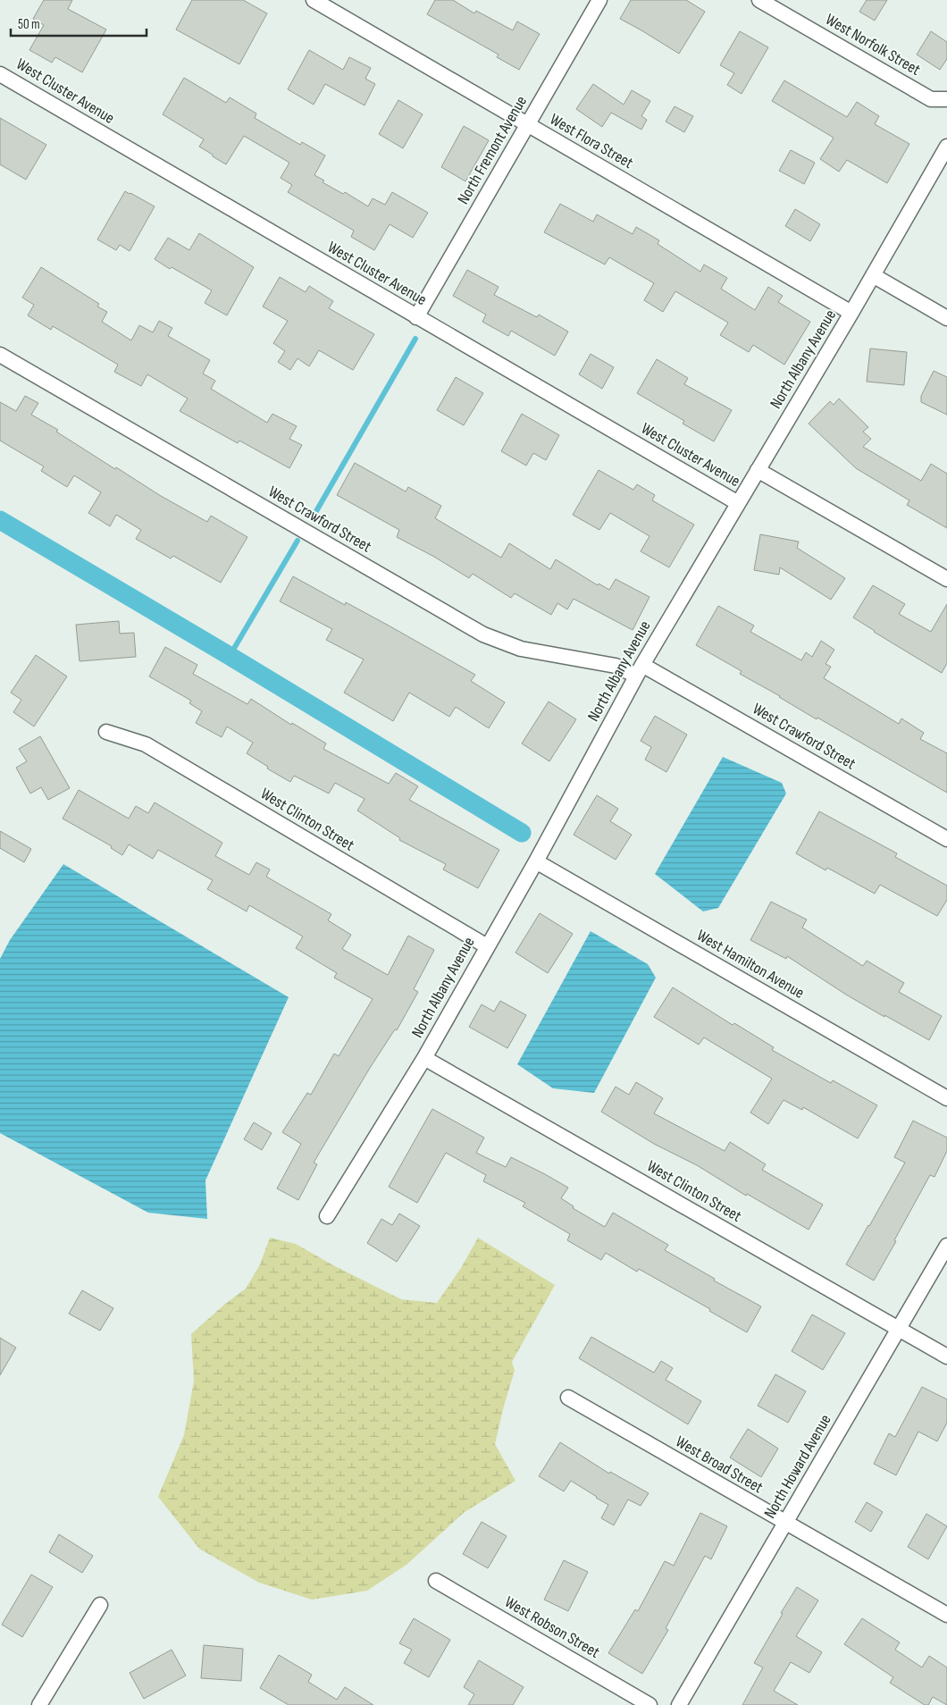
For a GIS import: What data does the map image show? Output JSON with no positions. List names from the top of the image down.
{
  "streets": {
    "street": [
      "West Norfolk Street",
      "West Cluster Avenue",
      "West Flora Street",
      "North Fremont Avenue",
      "North Albany Avenue",
      "West Crawford Street",
      "West Clinton Street",
      "West Hamilton Avenue",
      "West Broad Street",
      "North Howard Avenue",
      "West Robson Street"
    ]
  },
  "crossings": [
    ["West Cluster Avenue", "North Fremont Avenue"],
    ["West Cluster Avenue", "North Albany Avenue"],
    ["West Flora Street", "North Fremont Avenue"],
    ["West Flora Street", "North Albany Avenue"],
    ["North Albany Avenue", "West Crawford Street"],
    ["North Albany Avenue", "West Clinton Street"],
    ["North Albany Avenue", "West Hamilton Avenue"],
    ["West Clinton Street", "North Howard Avenue"],
    ["West Broad Street", "North Howard Avenue"]
  ],
  "scale_bar": "50 m"
}
